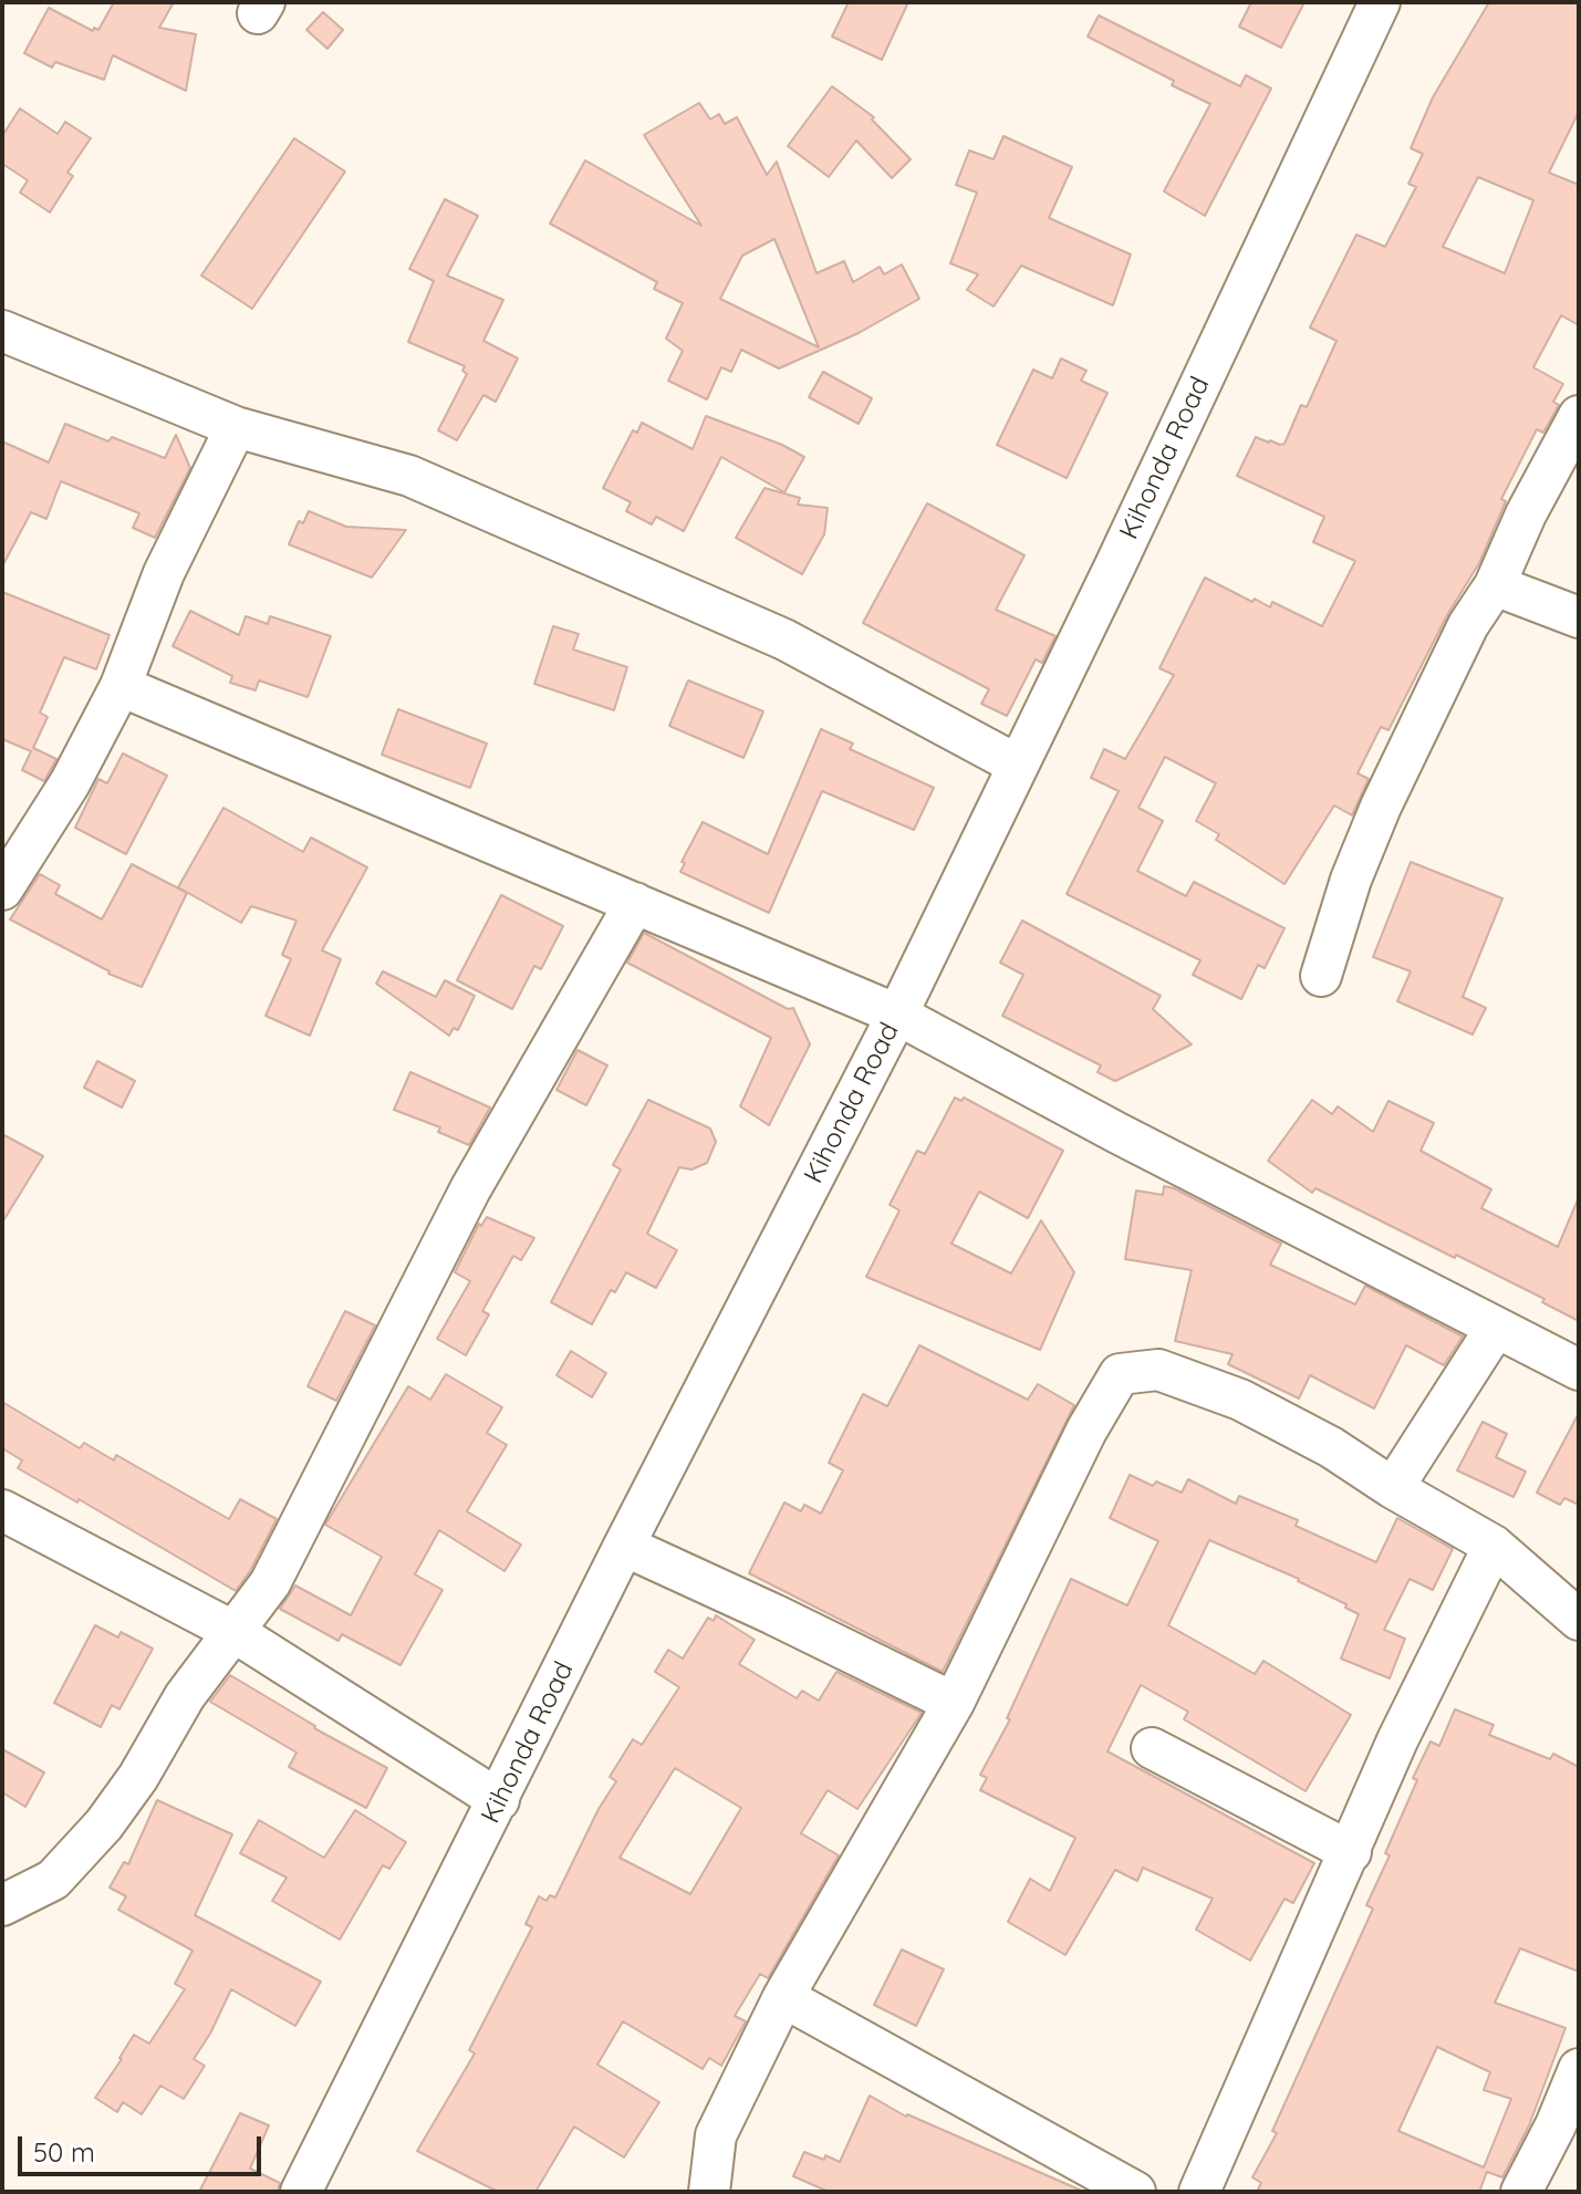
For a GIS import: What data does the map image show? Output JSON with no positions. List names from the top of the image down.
{
  "streets": {
    "street": ["Kihonda Road"]
  },
  "scale_bar": "50 m"
}
